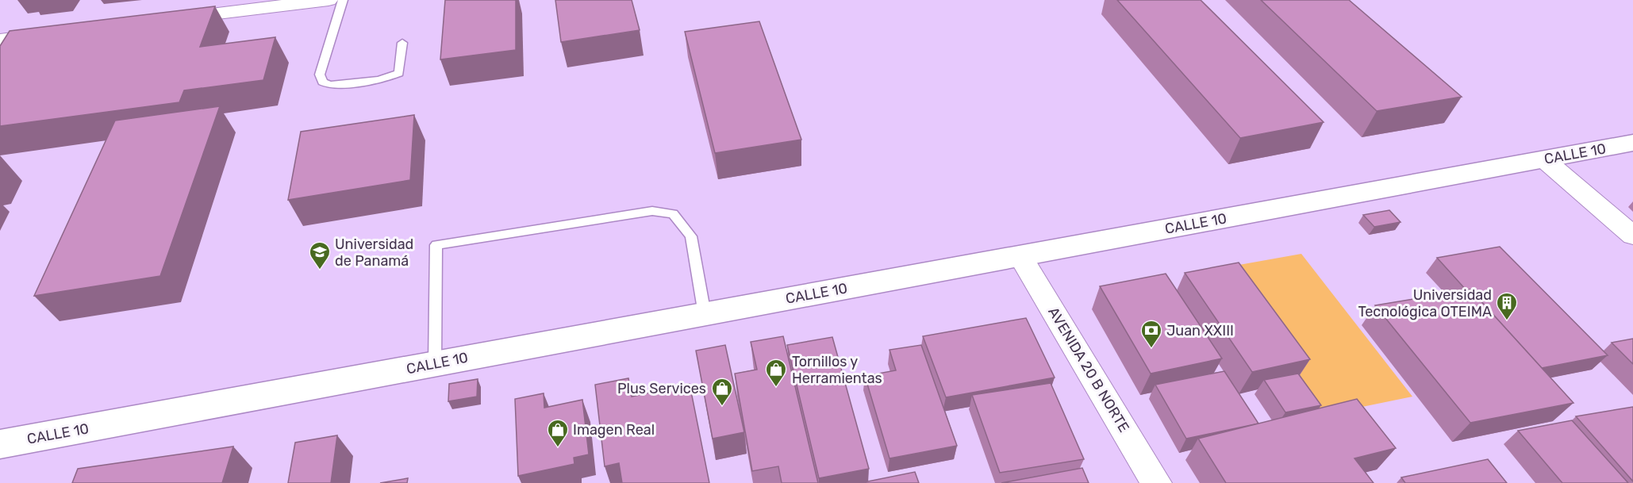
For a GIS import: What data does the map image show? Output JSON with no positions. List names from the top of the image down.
{
  "streets": {
    "main road": ["CALLE 10"],
    "street": ["AVENIDA 20 B NORTE"]
  },
  "crossings": [
    ["CALLE 10", "AVENIDA 20 B NORTE"]
  ],
  "places": {
    "school or university": ["Universidad de Panamá"],
    "building": ["Universidad Tecnológica OTEIMA"],
    "bank": ["Juan XXIII"],
    "shop": ["Tornillos y Herramientas", "Plus Services", "Imagen Real"]
  }
}
